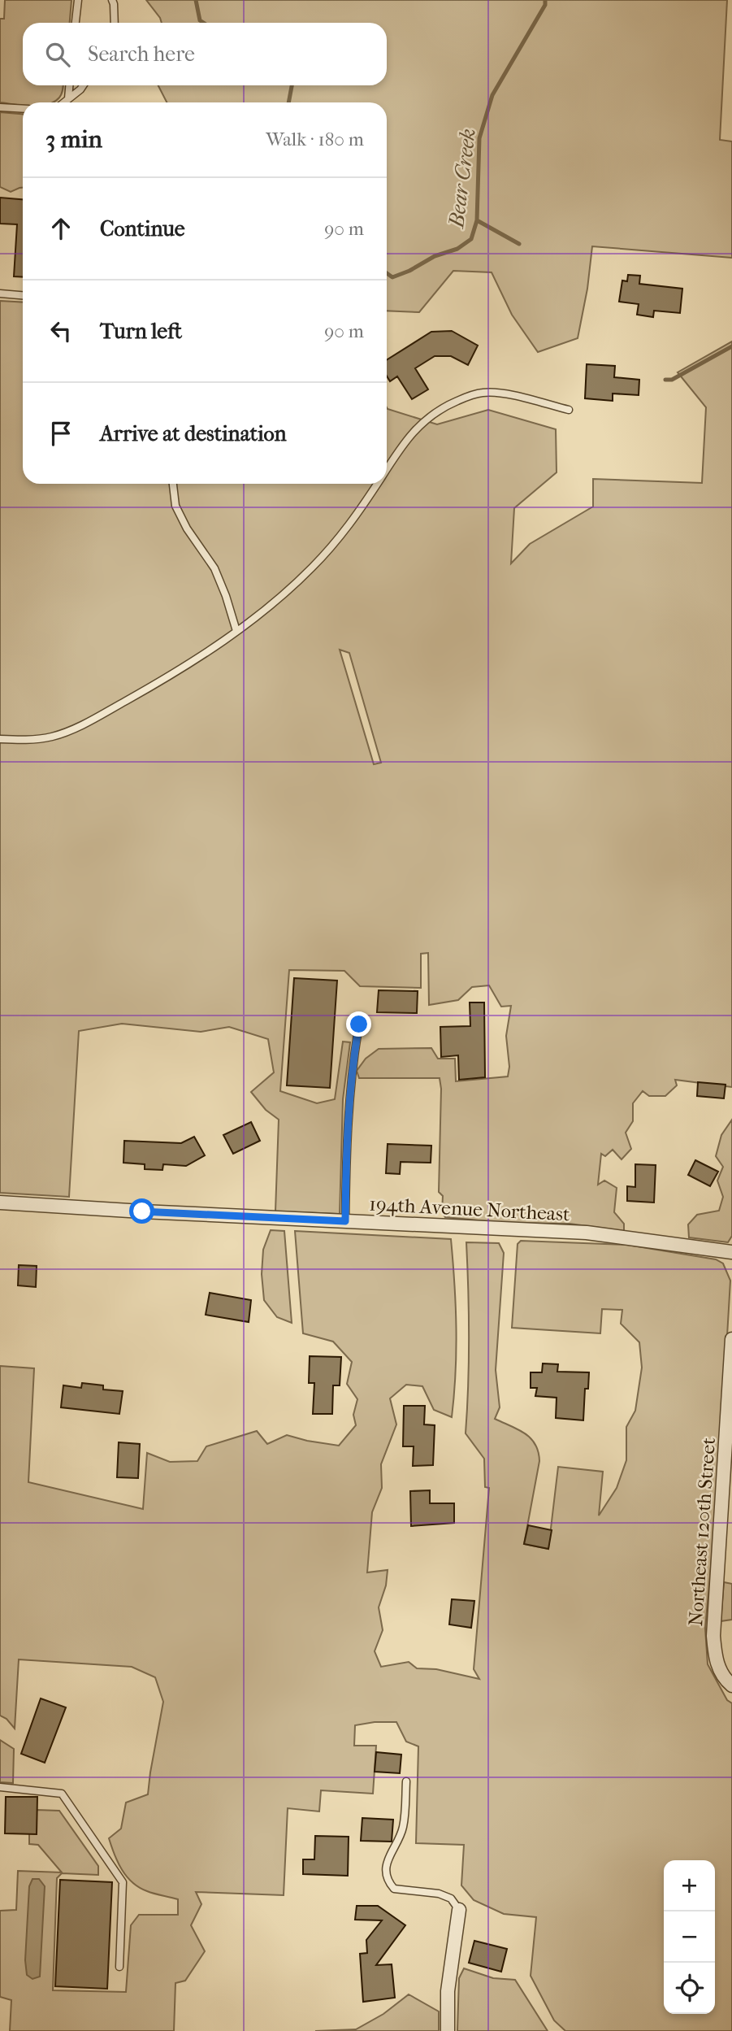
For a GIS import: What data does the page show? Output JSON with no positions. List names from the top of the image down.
{
  "streets": {
    "street": ["194th Avenue Northeast", "Northeast 120th Street"]
  },
  "water": ["Bear Creek"],
  "page": {
    "search": "Search here",
    "heading": ["3 min", "Walk · 180 m"],
    "list": [
      ["Continue", "90 m"],
      ["Turn left", "90 m"],
      "Arrive at destination"
    ],
    "map_buttons": ["+", "−"]
  }
}
